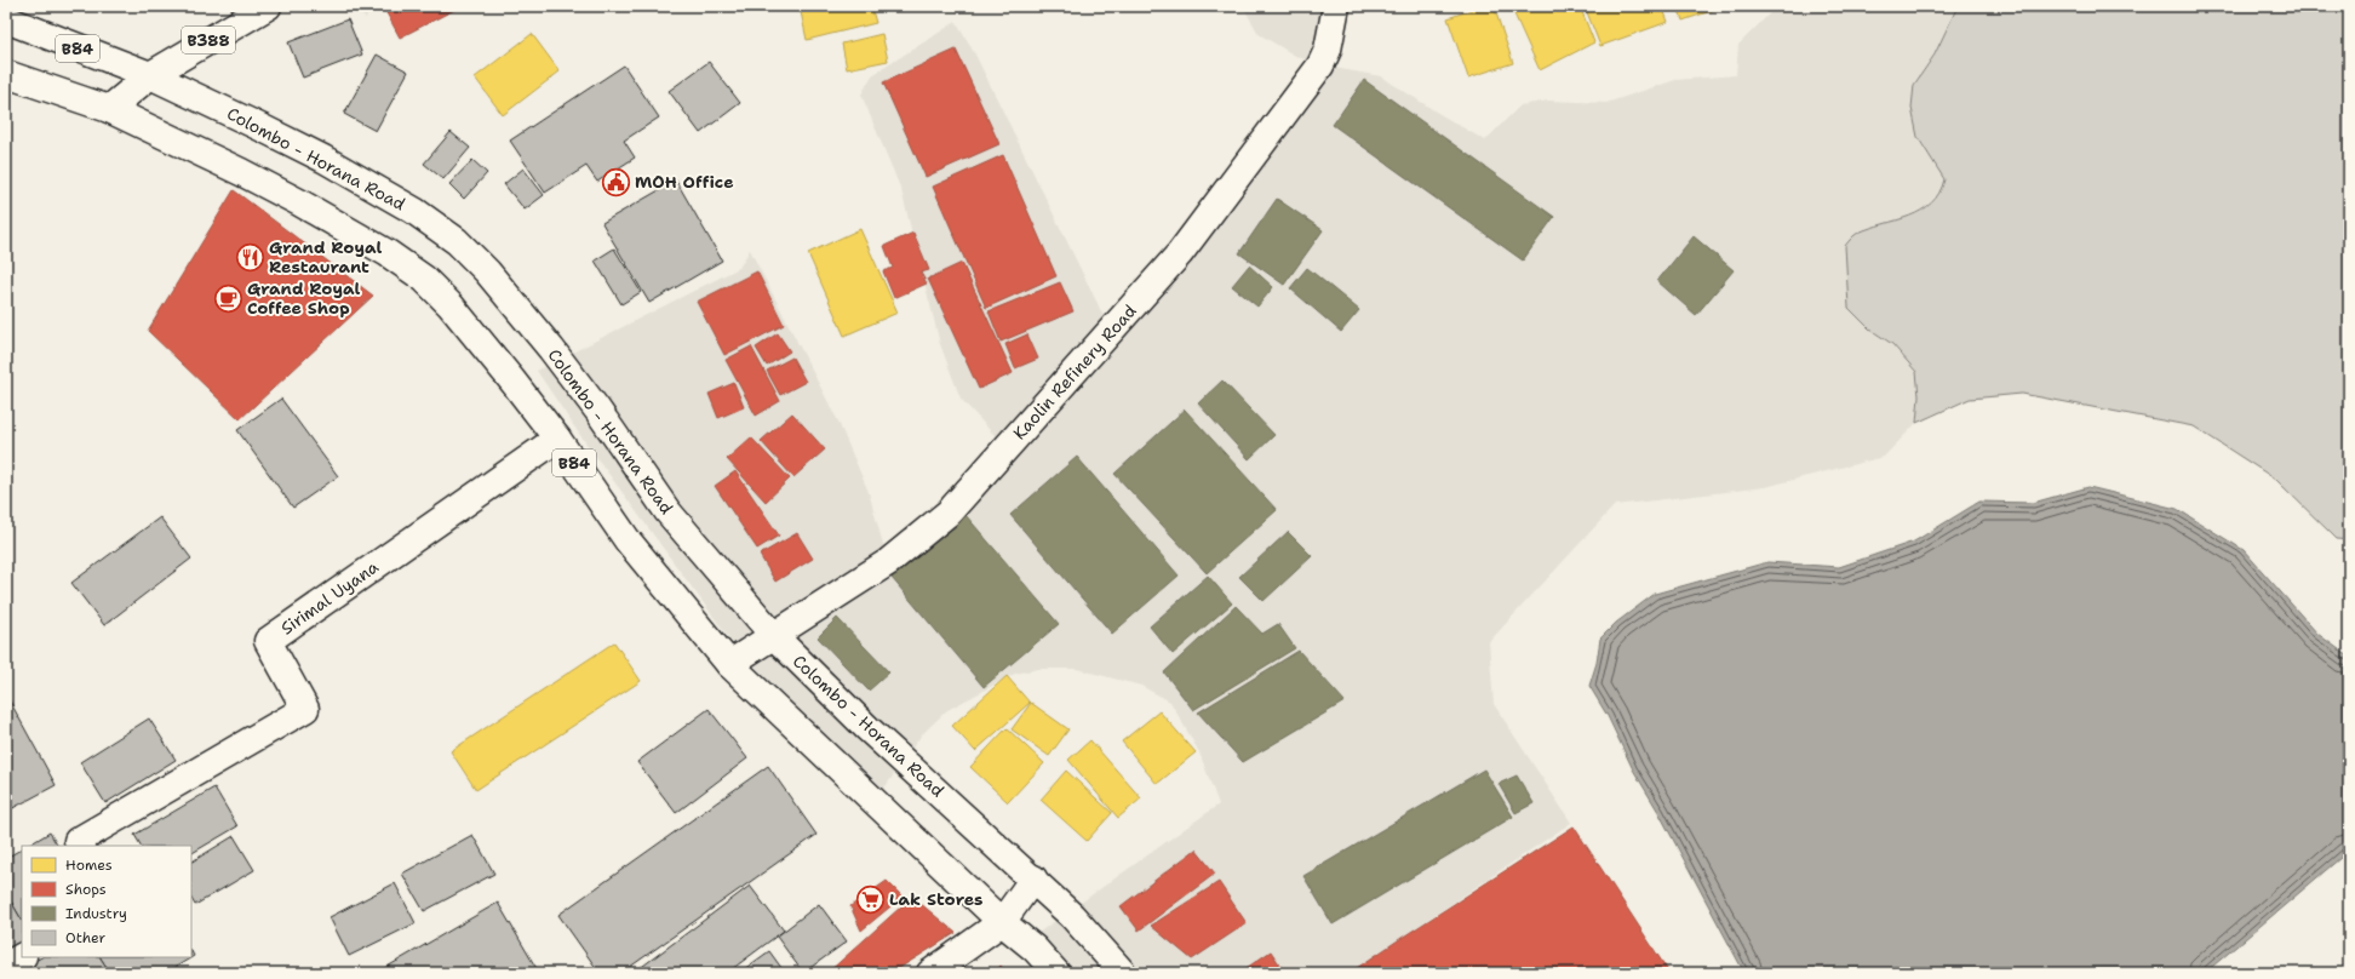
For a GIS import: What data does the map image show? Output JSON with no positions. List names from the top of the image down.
{
  "streets": {
    "main road": [
      "B388",
      "B84",
      "Colombo - Horana Road",
      "Kaolin Refinery Road",
      "Sirimal Uyana"
    ]
  },
  "crossings": [
    ["B388", "Colombo - Horana Road"],
    ["B84", "Kaolin Refinery Road"],
    ["B84", "Sirimal Uyana"],
    ["Colombo - Horana Road", "Kaolin Refinery Road"]
  ],
  "places": {
    "public building": ["MOH Office"],
    "restaurant": ["Grand Royal Restaurant"],
    "cafe": ["Grand Royal Coffee Shop"],
    "supermarket": ["Lak Stores"]
  },
  "legend": [
    "Homes",
    "Shops",
    "Industry",
    "Other"
  ]
}
